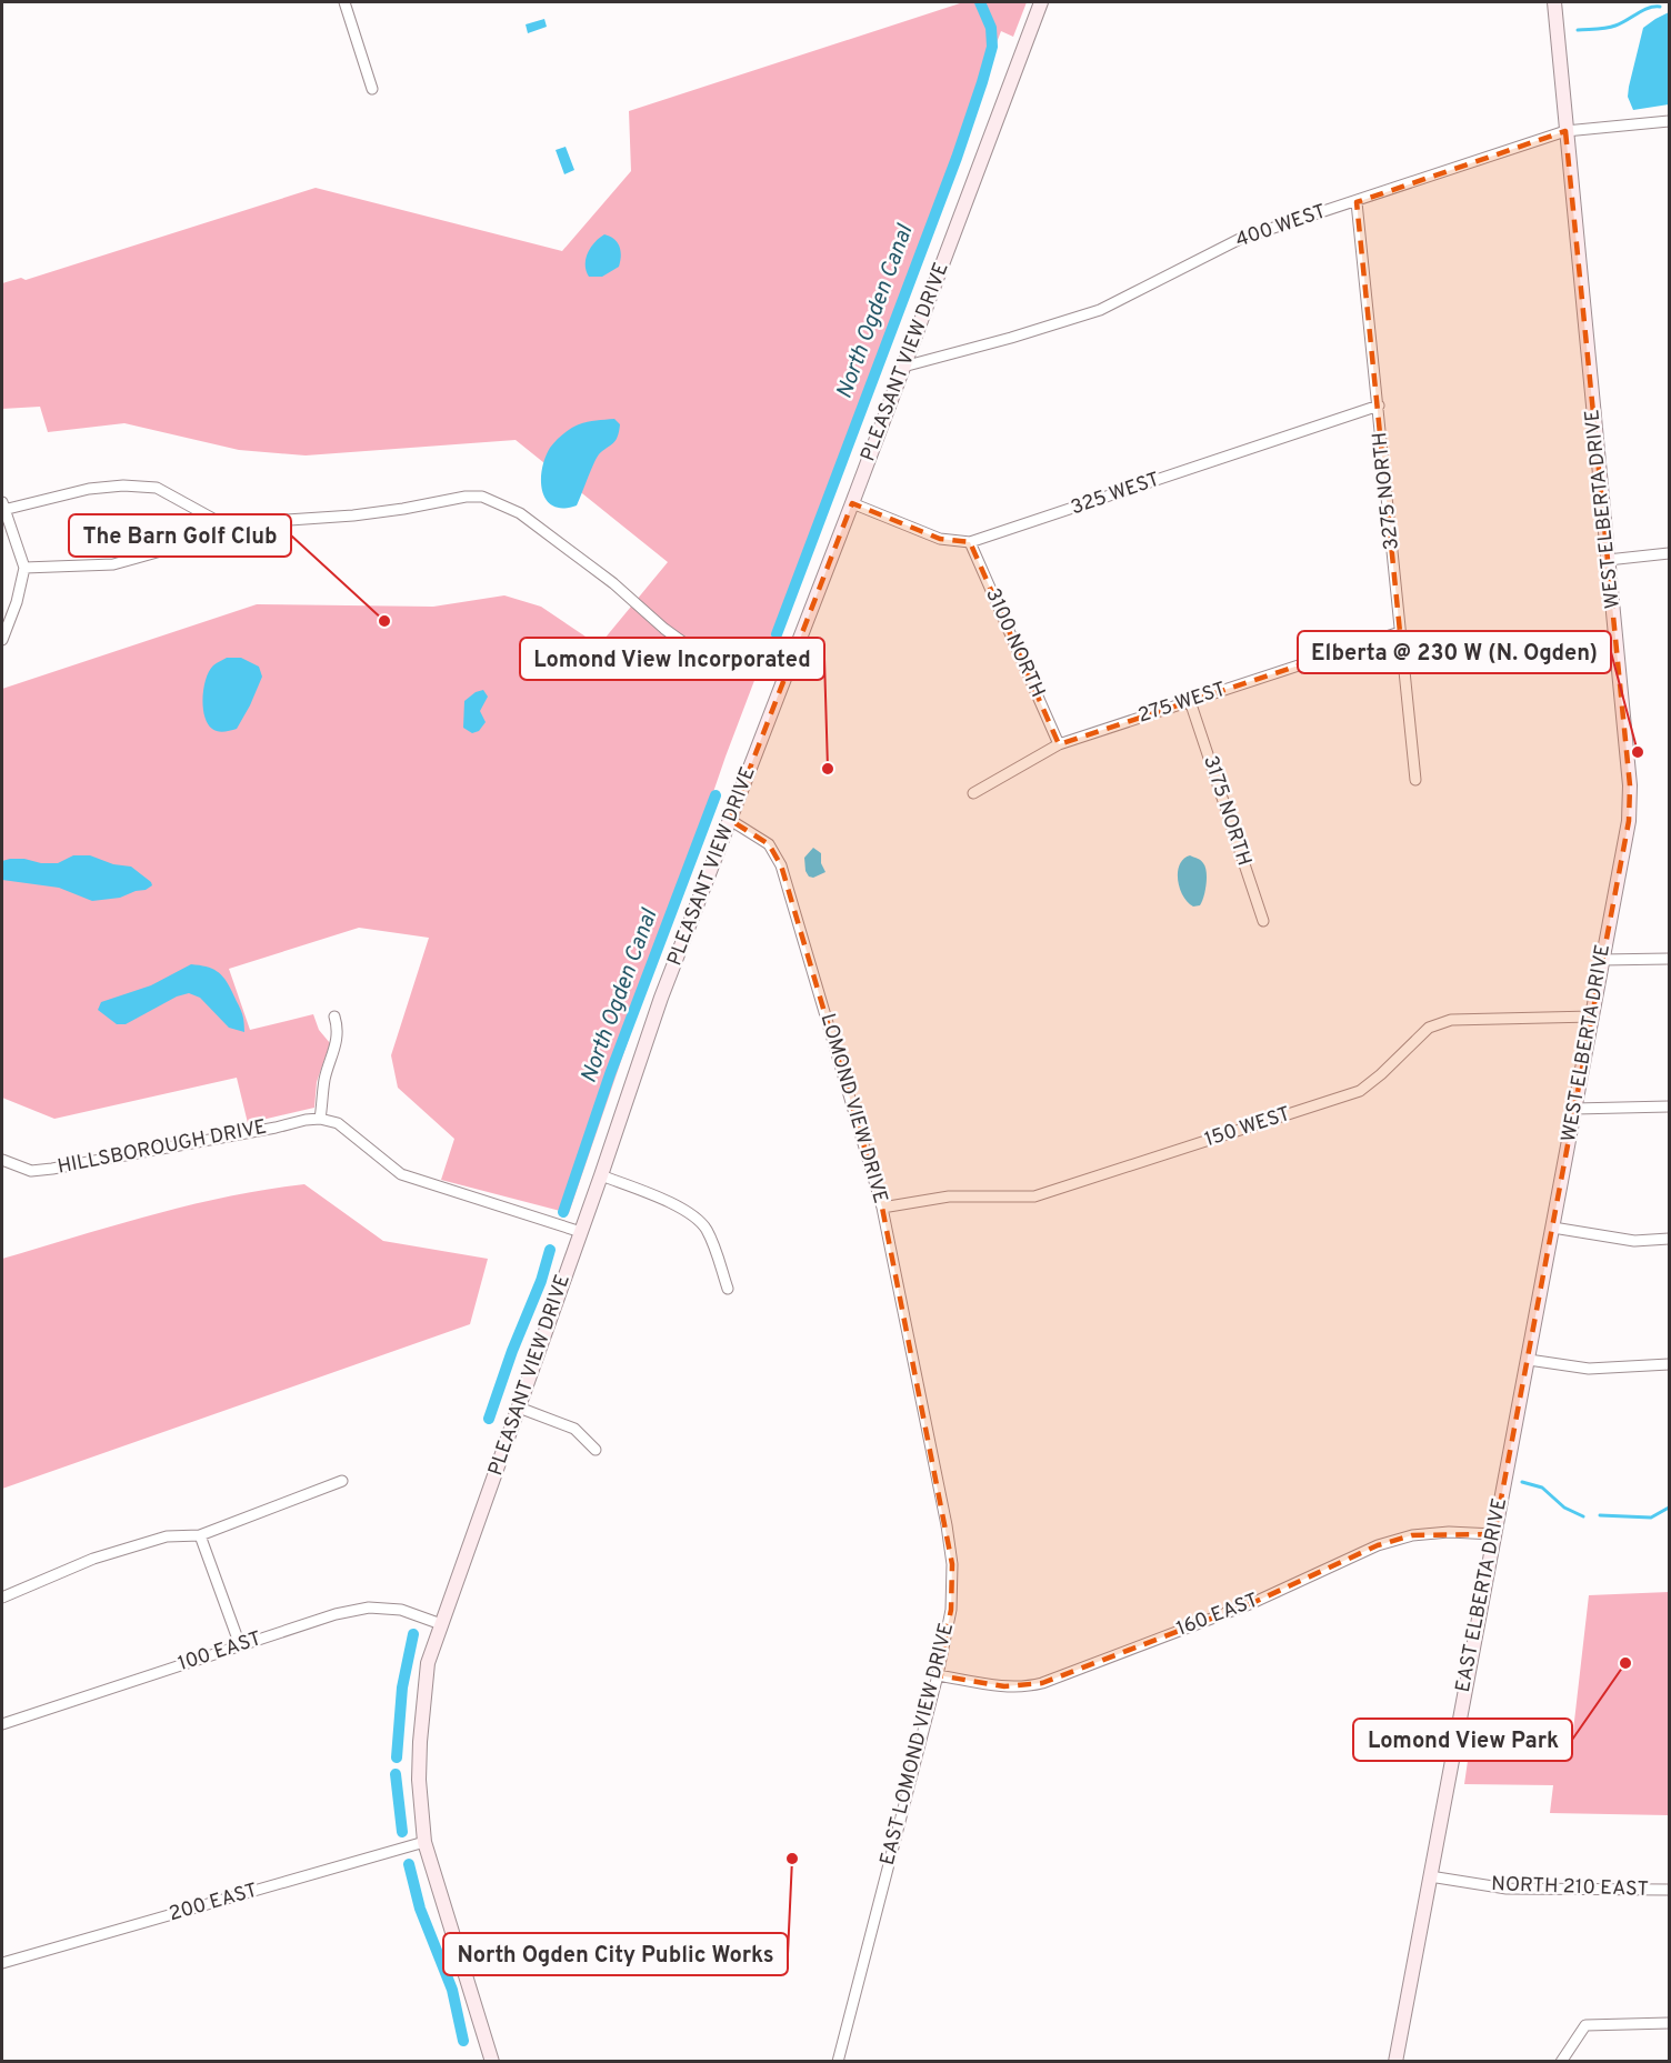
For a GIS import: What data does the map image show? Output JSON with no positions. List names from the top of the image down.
{
  "streets": {
    "street": [
      "400 WEST",
      "PLEASANT VIEW DRIVE",
      "3275 NORTH",
      "325 WEST",
      "WEST ELBERTA DRIVE",
      "3100 NORTH",
      "275 WEST",
      "3175 NORTH",
      "LOMOND VIEW DRIVE",
      "150 WEST",
      "HILLSBOROUGH DRIVE",
      "EAST ELBERTA DRIVE",
      "160 EAST",
      "100 EAST",
      "EAST LOMOND VIEW DRIVE",
      "NORTH 210 EAST",
      "200 EAST"
    ]
  },
  "crossings": [
    ["400 WEST", "PLEASANT VIEW DRIVE"],
    ["400 WEST", "3275 NORTH"],
    ["400 WEST", "WEST ELBERTA DRIVE"],
    ["PLEASANT VIEW DRIVE", "325 WEST"],
    ["PLEASANT VIEW DRIVE", "LOMOND VIEW DRIVE"],
    ["PLEASANT VIEW DRIVE", "100 EAST"],
    ["PLEASANT VIEW DRIVE", "200 EAST"],
    ["3275 NORTH", "325 WEST"],
    ["3275 NORTH", "275 WEST"],
    ["325 WEST", "3100 NORTH"],
    ["WEST ELBERTA DRIVE", "150 WEST"],
    ["WEST ELBERTA DRIVE", "EAST ELBERTA DRIVE"],
    ["3100 NORTH", "275 WEST"],
    ["275 WEST", "3175 NORTH"],
    ["LOMOND VIEW DRIVE", "150 WEST"],
    ["LOMOND VIEW DRIVE", "EAST LOMOND VIEW DRIVE"],
    ["EAST ELBERTA DRIVE", "160 EAST"],
    ["EAST ELBERTA DRIVE", "NORTH 210 EAST"],
    ["160 EAST", "EAST LOMOND VIEW DRIVE"]
  ],
  "water": ["North Ogden Canal"],
  "places": [
    "The Barn Golf Club",
    "Elberta @ 230 W (N. Ogden)",
    "Lomond View Incorporated",
    "Lomond View Park",
    "North Ogden City Public Works"
  ]
}
